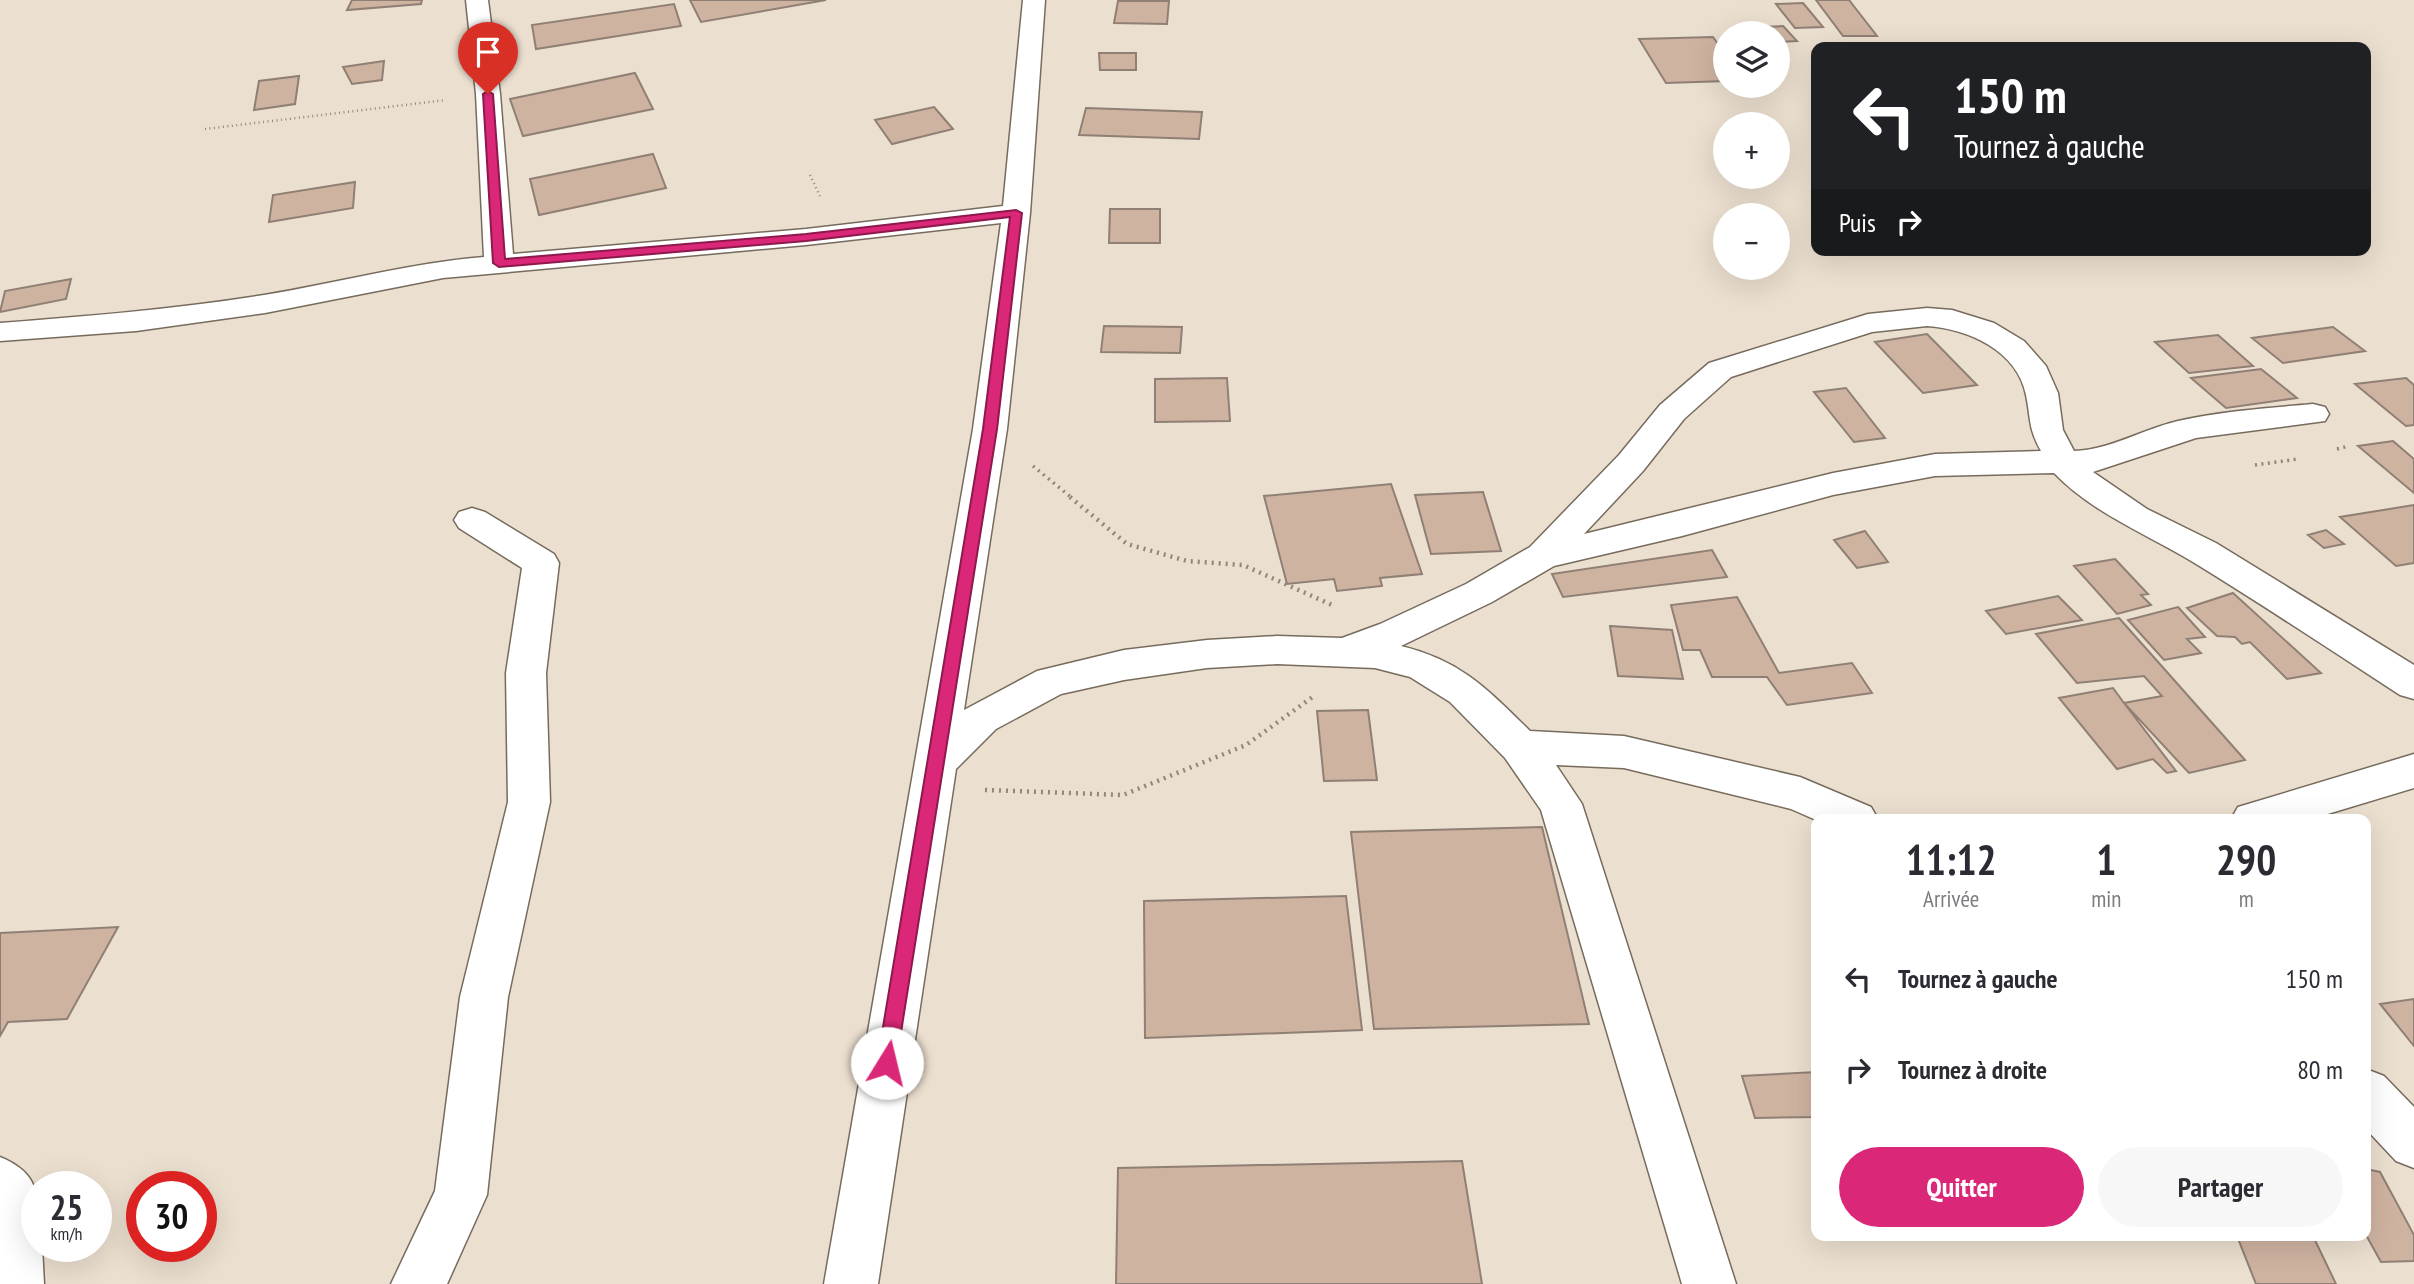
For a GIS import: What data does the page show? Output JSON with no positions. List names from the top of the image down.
{
  "page": {
    "map_buttons": ["+", "−"],
    "turn": ["150 m", "Tournez à gauche"],
    "then": "Puis",
    "eta": [
      "11:12",
      "Arrivée",
      "1",
      "min",
      "290",
      "m"
    ],
    "list": [
      {
        "name": "Tournez à gauche",
        "value": "150 m"
      },
      {
        "name": "Tournez à droite",
        "value": "80 m"
      }
    ],
    "buttons": ["Quitter", "Partager"],
    "speed": "25 km/h",
    "limit": "30"
  }
}
